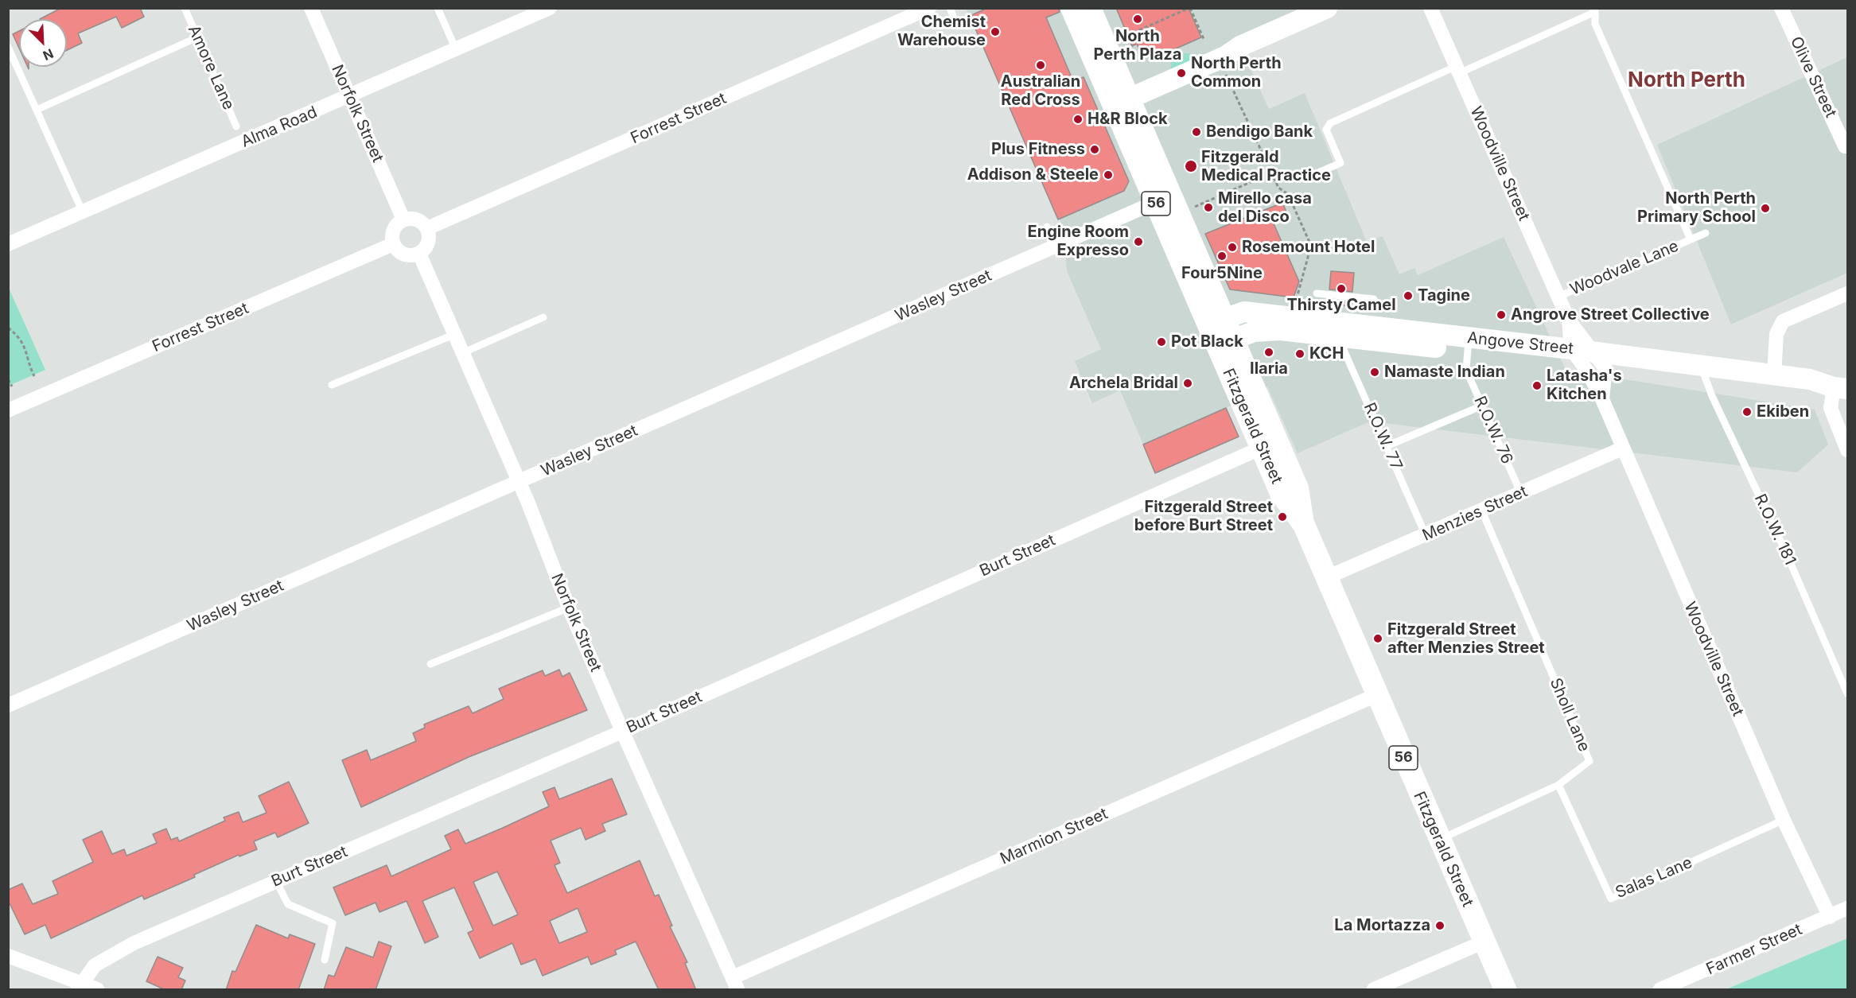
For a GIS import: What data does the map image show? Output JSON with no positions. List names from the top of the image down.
{
  "streets": {
    "main road": ["56", "Angove Street", "Fitzgerald Street"],
    "street": [
      "Olive Street",
      "Norfolk Street",
      "Forrest Street",
      "Alma Road",
      "Woodville Street",
      "Wasley Street",
      "Menzies Street",
      "Burt Street",
      "Marmion Street",
      "Farmer Street"
    ],
    "lane": [
      "Amore Lane",
      "Woodvale Lane",
      "R.O.W. 76",
      "R.O.W. 77",
      "R.O.W. 181",
      "Sholl Lane",
      "Salas Lane"
    ]
  },
  "crossings": [
    ["Norfolk Street", "Forrest Street"],
    ["Norfolk Street", "Alma Road"],
    ["Norfolk Street", "Wasley Street"],
    ["Norfolk Street", "Burt Street"],
    ["Norfolk Street", "Marmion Street"],
    ["Woodville Street", "Woodvale Lane"],
    ["Woodville Street", "Angove Street"],
    ["Woodville Street", "Menzies Street"],
    ["Woodville Street", "Salas Lane"],
    ["Woodville Street", "Farmer Street"],
    ["Wasley Street", "Fitzgerald Street"],
    ["Angove Street", "Fitzgerald Street"],
    ["Angove Street", "R.O.W. 76"],
    ["Angove Street", "R.O.W. 77"],
    ["Angove Street", "R.O.W. 181"],
    ["Fitzgerald Street", "Menzies Street"],
    ["Fitzgerald Street", "Burt Street"],
    ["Fitzgerald Street", "Sholl Lane"],
    ["Fitzgerald Street", "Marmion Street"],
    ["R.O.W. 76", "Menzies Street"],
    ["R.O.W. 77", "Menzies Street"],
    ["Menzies Street", "Sholl Lane"],
    ["Sholl Lane", "Salas Lane"]
  ],
  "districts": ["North Perth"],
  "places": [
    "North Perth Plaza",
    "Chemist Warehouse",
    "Australian Red Cross",
    "North Perth Common",
    "H&R Block",
    "Bendigo Bank",
    "Plus Fitness",
    "Fitzgerald Medical Practice",
    "Addison & Steele",
    "Mirello casa del Disco",
    "North Perth Primary School",
    "Engine Room Expresso",
    "Rosemount Hotel",
    "Four5Nine",
    "Thirsty Camel",
    "Tagine",
    "Angrove Street Collective",
    "Pot Black",
    "Ilaria",
    "KCH",
    "Namaste Indian",
    "Archela Bridal",
    "Latasha's Kitchen",
    "Ekiben",
    "Fitzgerald Street before Burt Street",
    "Fitzgerald Street after Menzies Street",
    "La Mortazza"
  ],
  "north": "bottom right"
}
